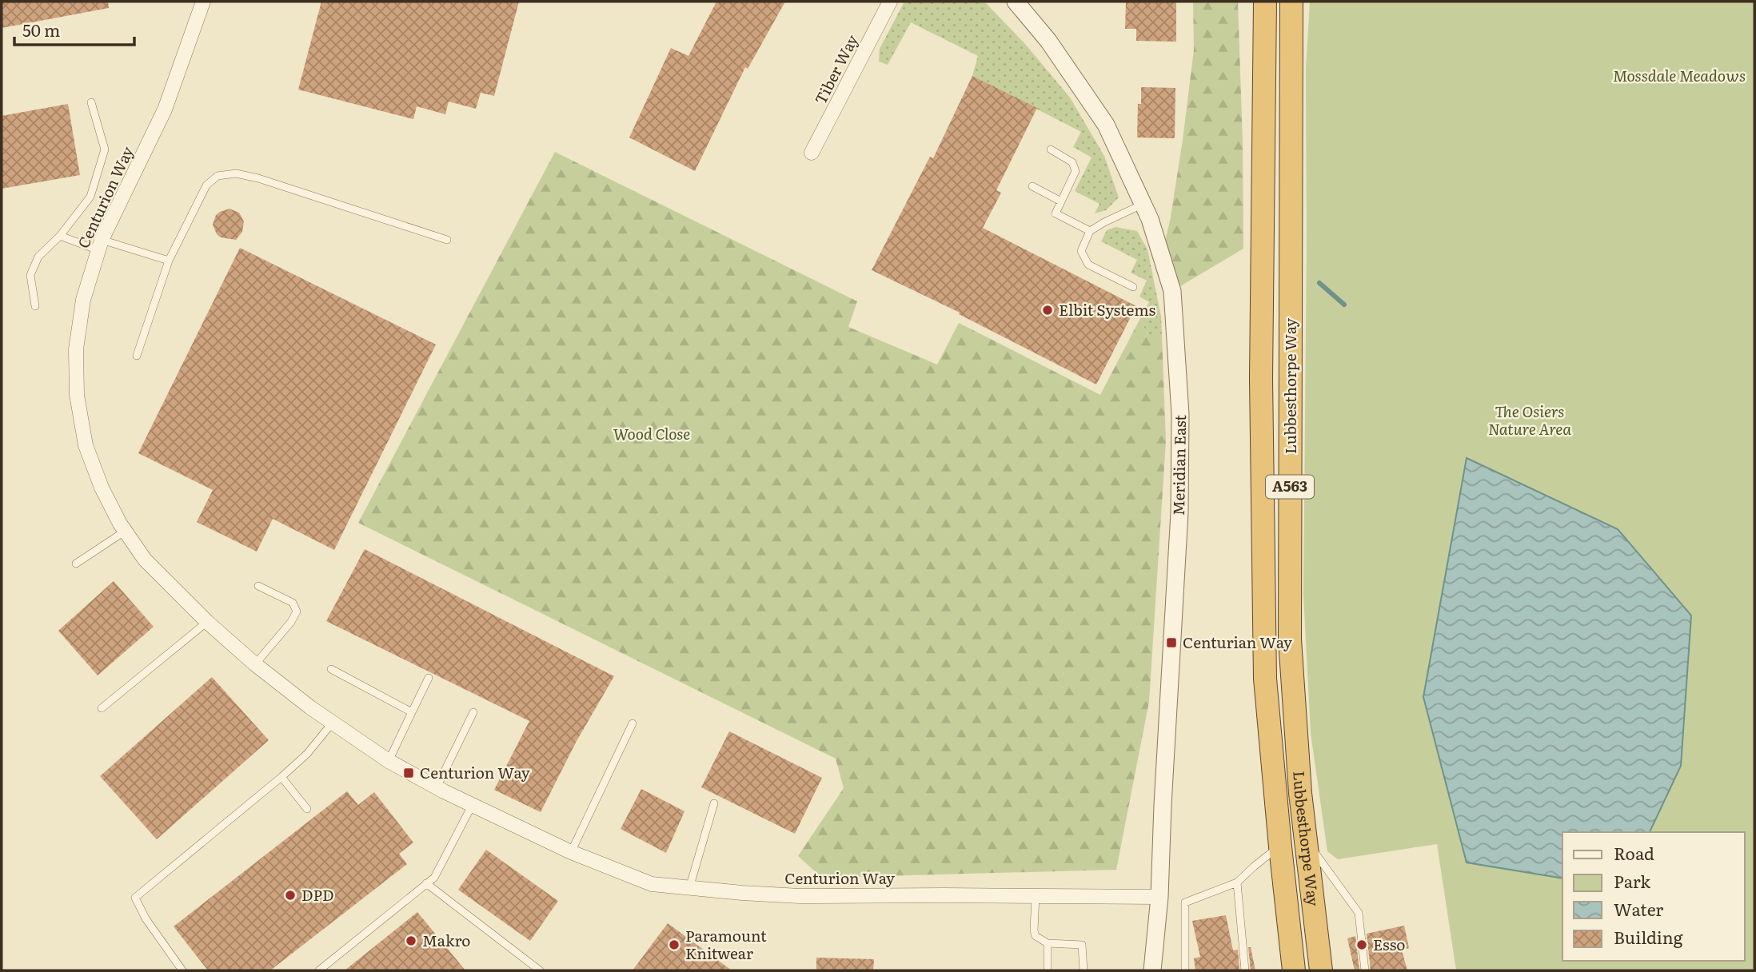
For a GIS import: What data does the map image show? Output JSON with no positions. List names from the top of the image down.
{
  "streets": {
    "highway": ["Lubbesthorpe Way", "A563"],
    "street": ["Tiber Way", "Centurion Way", "Meridian East"]
  },
  "crossings": [
    ["Centurion Way", "Meridian East"]
  ],
  "parks": ["Mossdale Meadows", "The Osiers Nature Area", "Wood Close"],
  "places": {
    "other": [
      "Elbit Systems",
      "DPD",
      "Makro",
      "Paramount Knitwear",
      "Esso"
    ],
    "transit": ["Centurian Way", "Centurion Way"]
  },
  "legend": [
    "Road",
    "Park",
    "Water",
    "Building"
  ],
  "scale_bar": "50 m"
}
